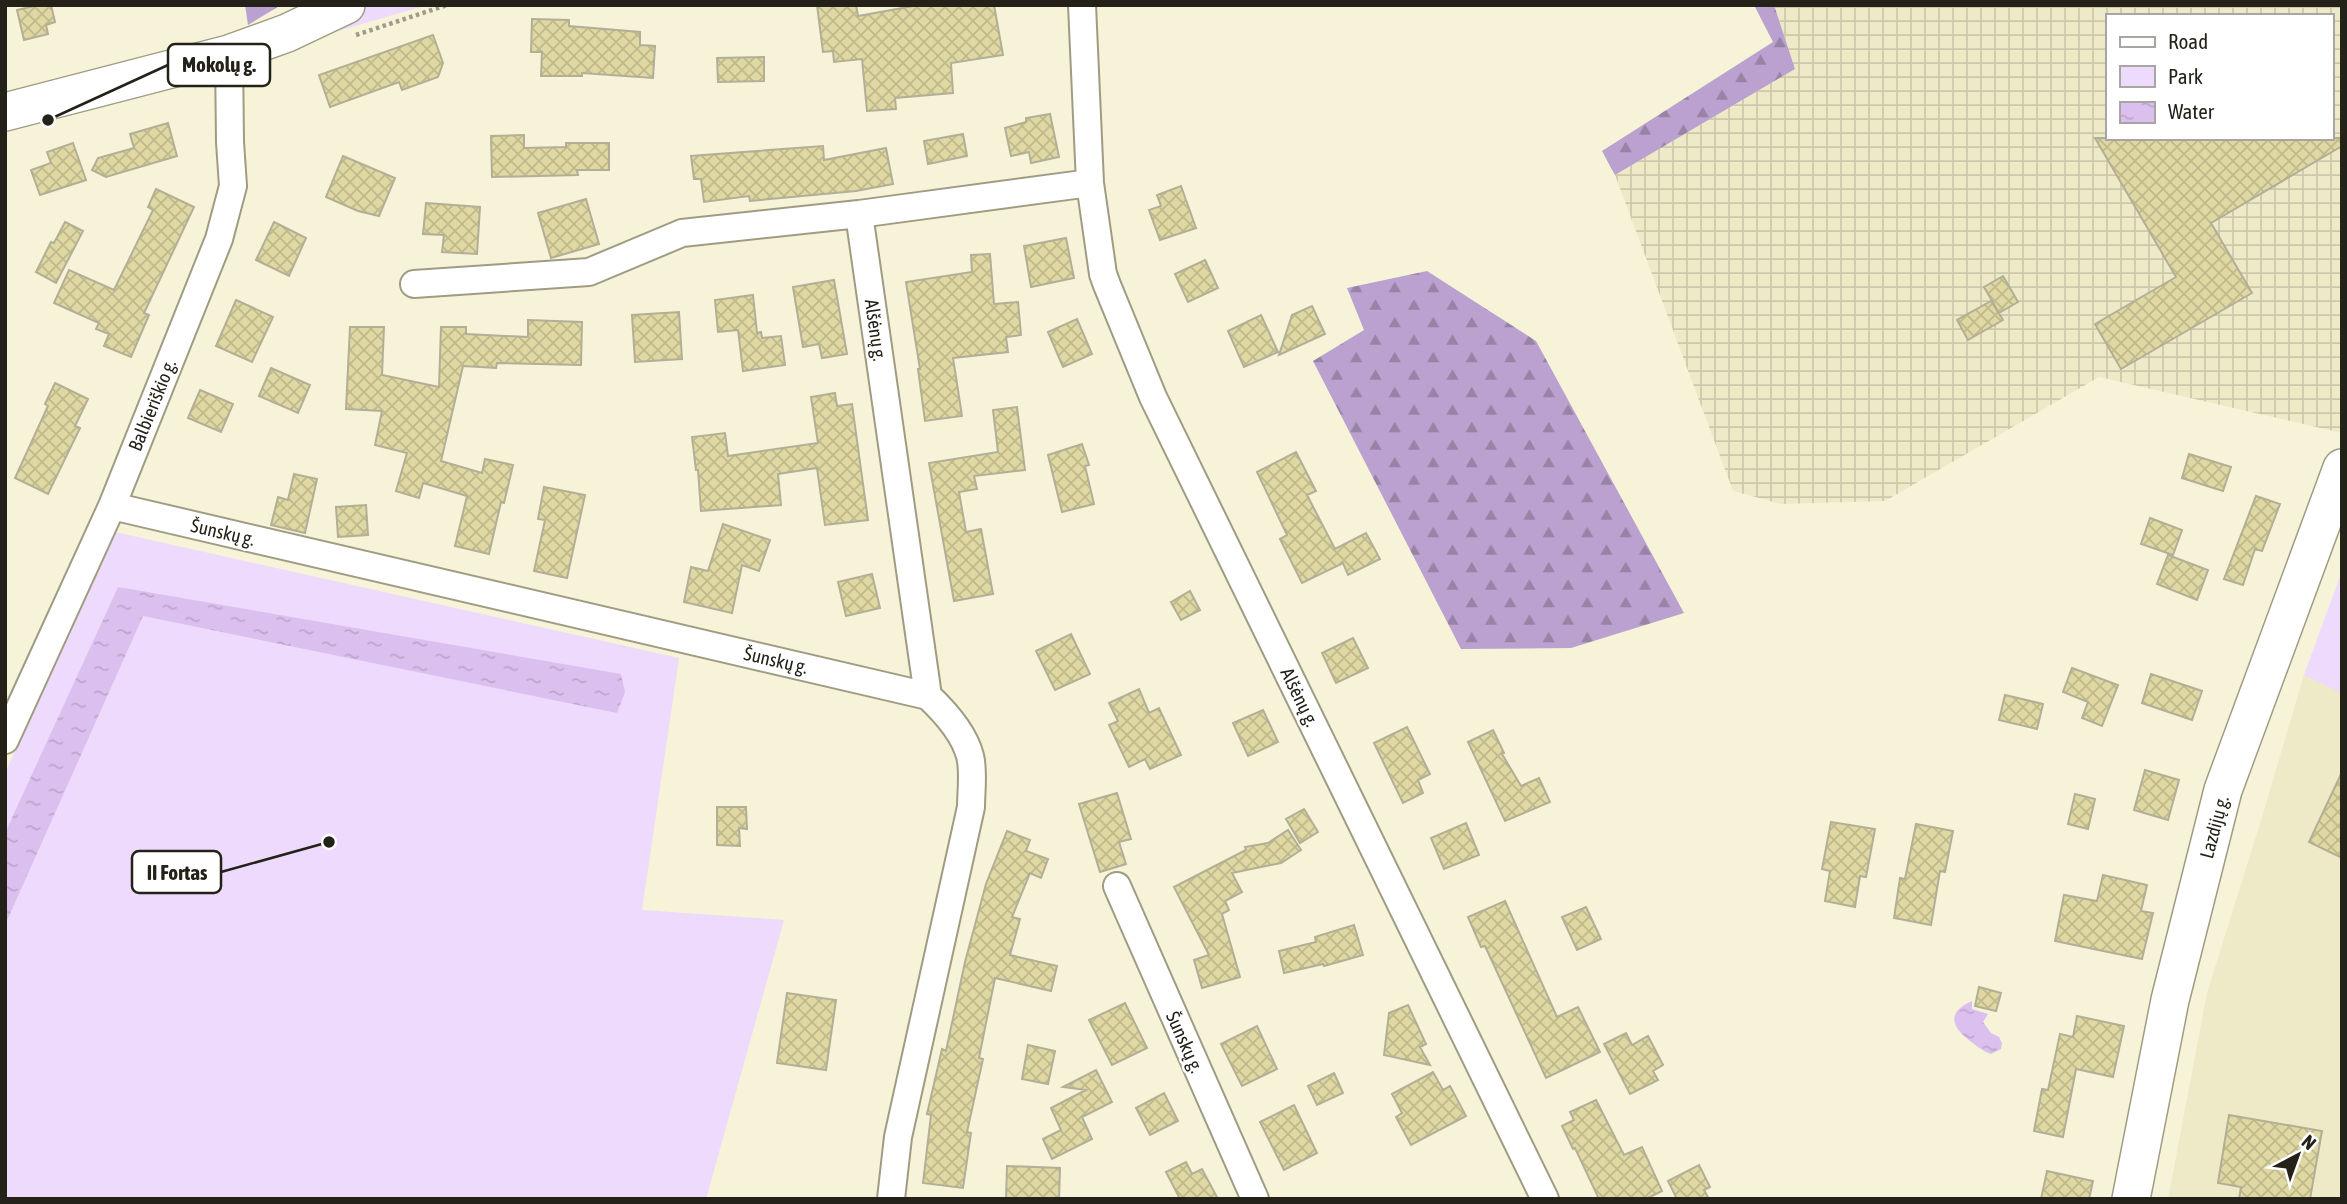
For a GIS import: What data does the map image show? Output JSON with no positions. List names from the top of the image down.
{
  "streets": {
    "street": [
      "Alšėnų g.",
      "Balbieriškio g.",
      "Šunskų g.",
      "Lazdijų g."
    ]
  },
  "crossings": [
    ["Alšėnų g.", "Šunskų g."],
    ["Balbieriškio g.", "Šunskų g."]
  ],
  "places": ["Mokolų g.", "II Fortas"],
  "legend": ["Road", "Park", "Water"],
  "north": "top right"
}
